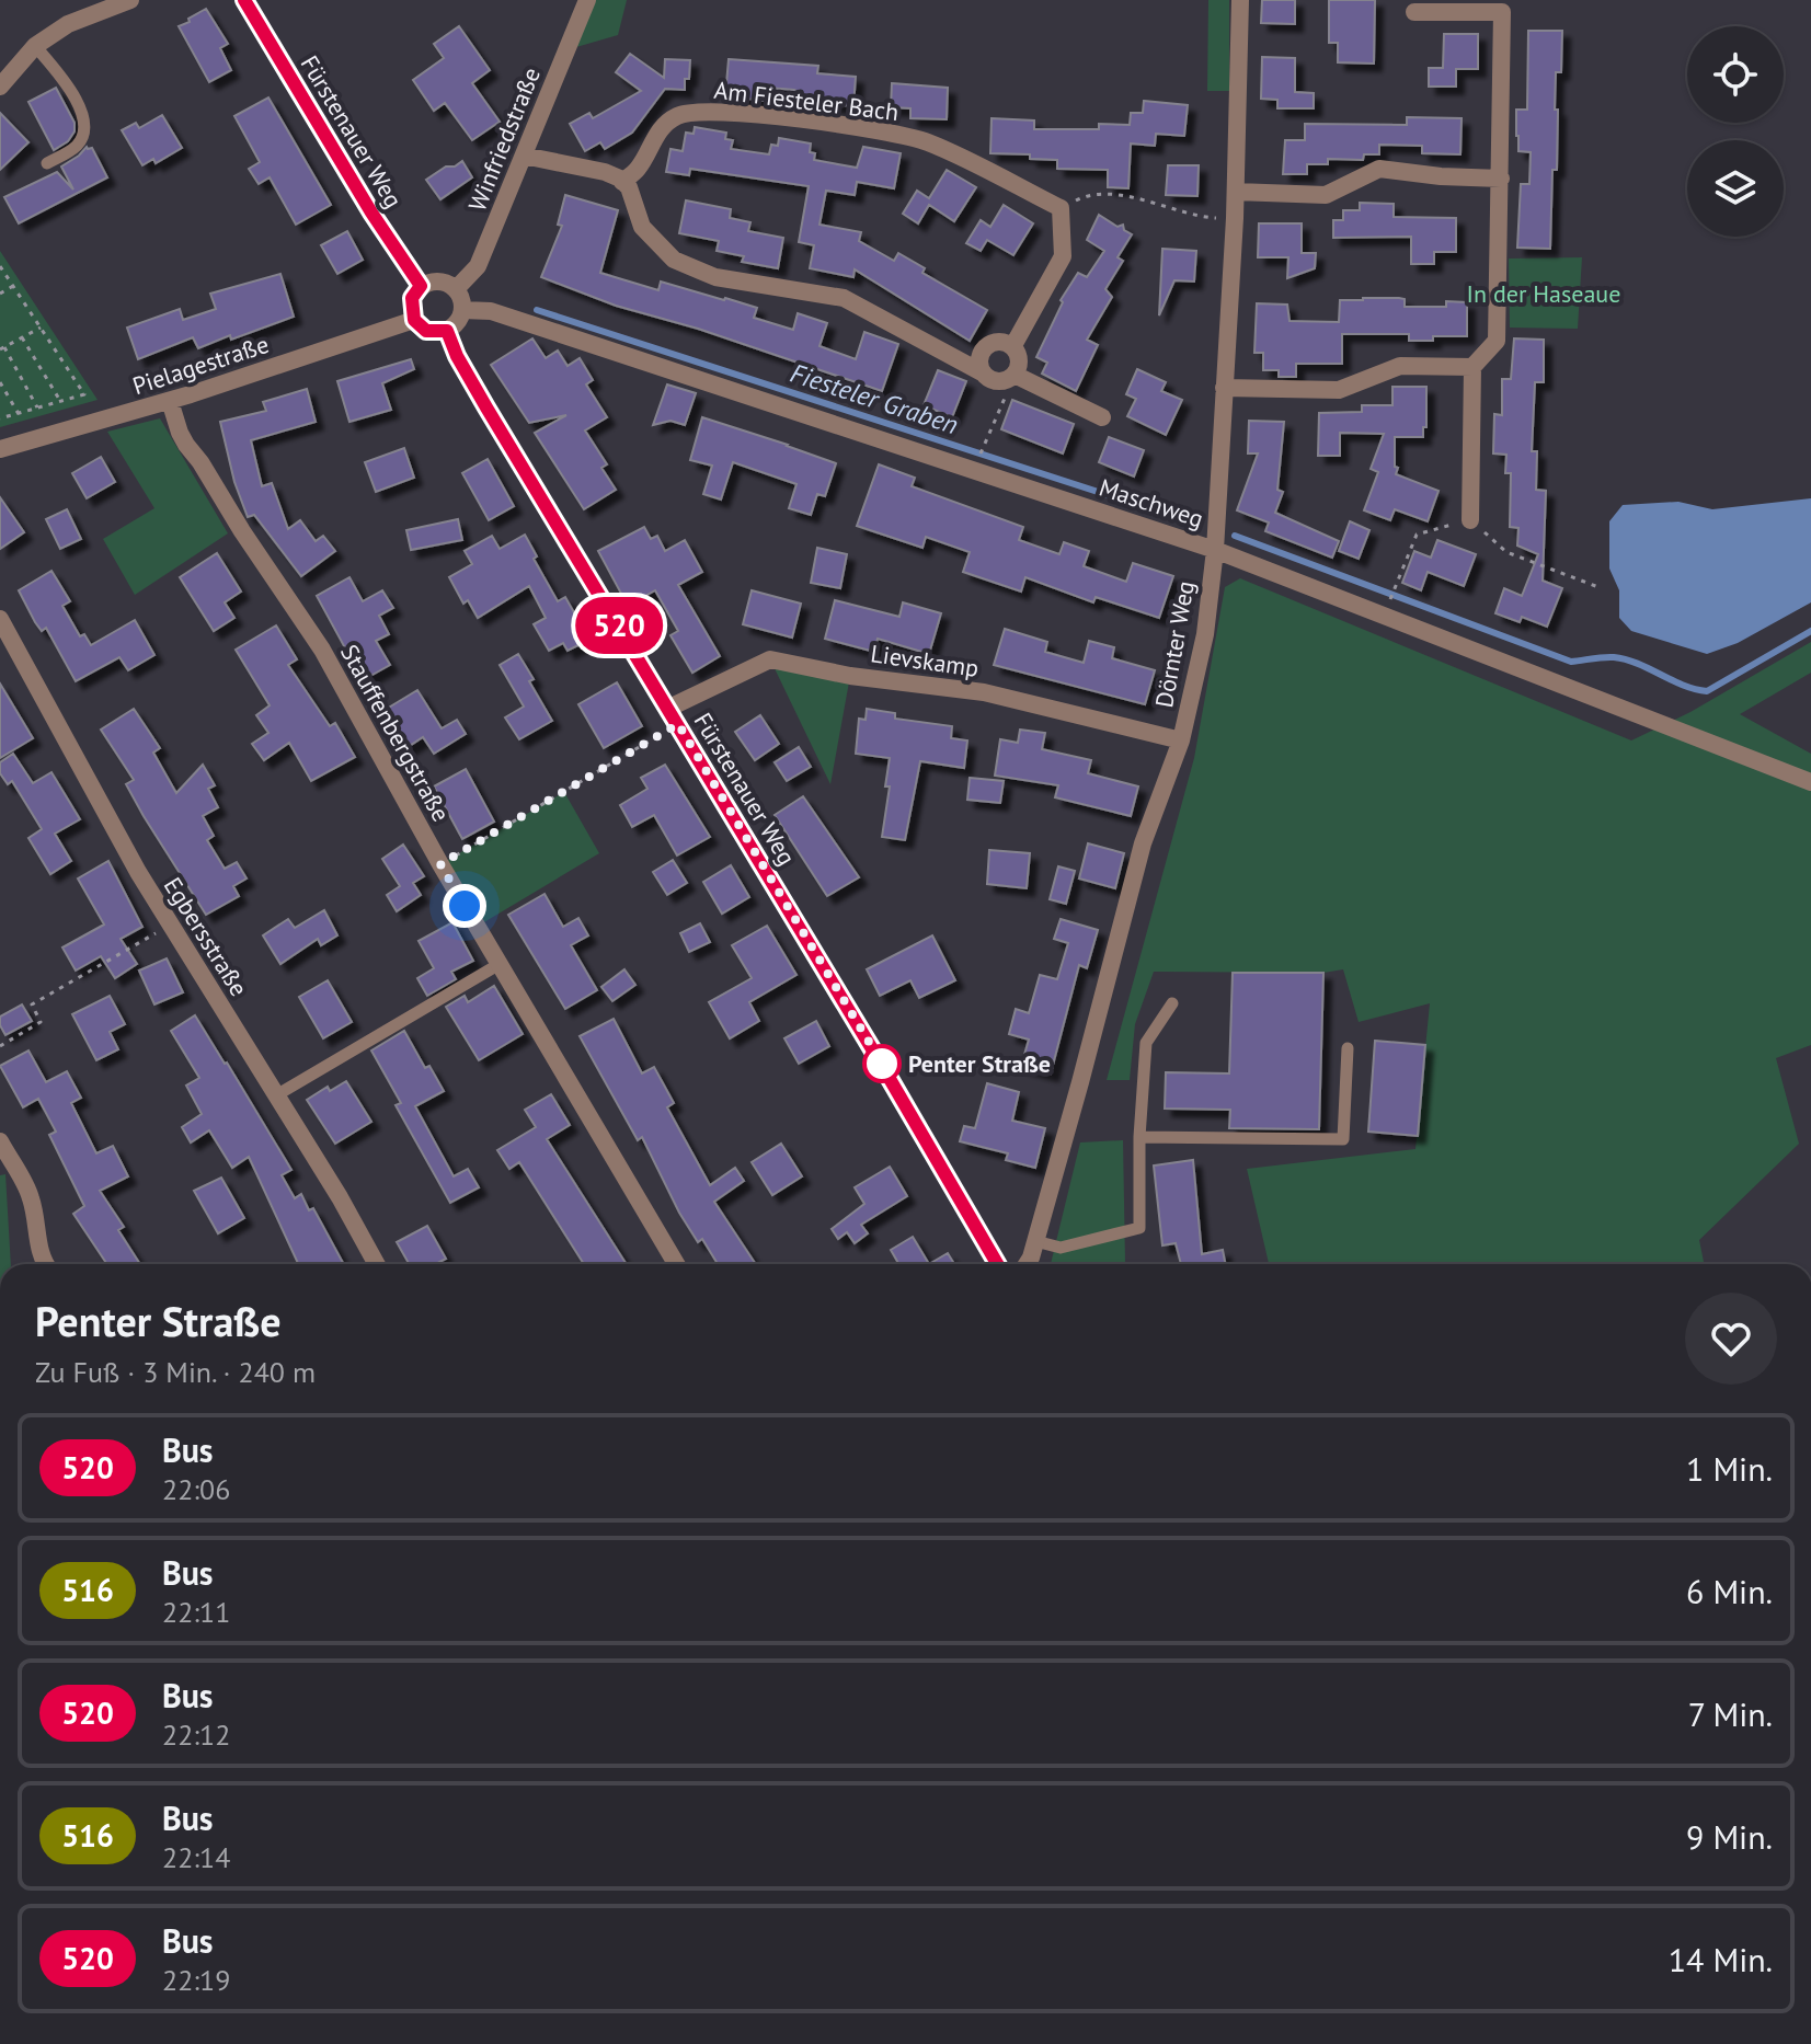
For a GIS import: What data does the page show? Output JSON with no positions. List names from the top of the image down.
{
  "streets": {
    "street": [
      "Am Fiesteler Bach",
      "Fürstenauer Weg",
      "Winfriedstraße",
      "Pielagestraße",
      "Maschweg",
      "Dörnter Weg",
      "Lievskamp",
      "Stauffenbergstraße",
      "Egbersstraße"
    ]
  },
  "crossings": [
    ["Fürstenauer Weg", "Winfriedstraße"],
    ["Fürstenauer Weg", "Pielagestraße"],
    ["Fürstenauer Weg", "Maschweg"],
    ["Fürstenauer Weg", "Lievskamp"],
    ["Winfriedstraße", "Pielagestraße"],
    ["Winfriedstraße", "Maschweg"],
    ["Pielagestraße", "Maschweg"],
    ["Pielagestraße", "Stauffenbergstraße"],
    ["Maschweg", "Dörnter Weg"],
    ["Dörnter Weg", "Lievskamp"]
  ],
  "water": ["Fiesteler Graben"],
  "parks": ["In der Haseaue"],
  "places": ["Penter Straße"],
  "lines": ["bus line 520"],
  "page": {
    "on_map": "520",
    "heading": ["Penter Straße", "Zu Fuß · 3 Min. · 240 m"],
    "list": [
      {
        "mark": "520",
        "name": "Bus",
        "note": "22:06",
        "value": "1 Min."
      },
      {
        "mark": "516",
        "name": "Bus",
        "note": "22:11",
        "value": "6 Min."
      },
      {
        "mark": "520",
        "name": "Bus",
        "note": "22:12",
        "value": "7 Min."
      },
      {
        "mark": "516",
        "name": "Bus",
        "note": "22:14",
        "value": "9 Min."
      },
      {
        "mark": "520",
        "name": "Bus",
        "note": "22:19",
        "value": "14 Min."
      }
    ]
  }
}
